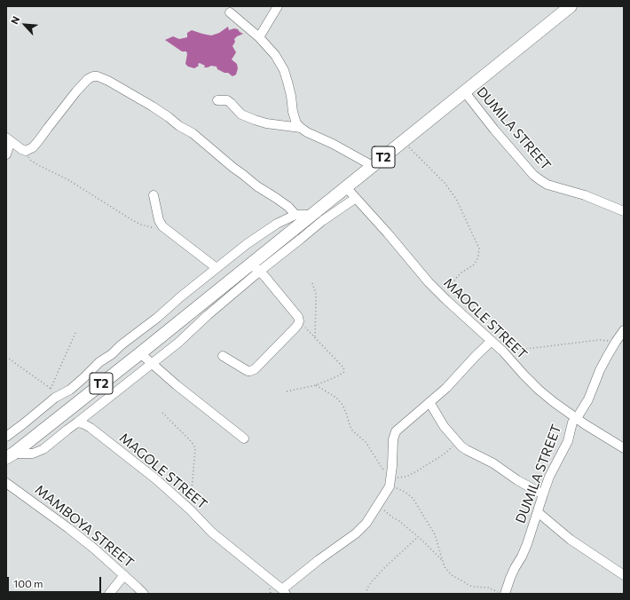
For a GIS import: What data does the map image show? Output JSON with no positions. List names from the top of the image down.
{
  "streets": {
    "highway": ["T2"],
    "street": [
      "DUMILA STREET",
      "MAOGLE STREET",
      "MAGOLE STREET",
      "MAMBOYA STREET"
    ]
  },
  "crossings": [
    ["DUMILA STREET", "T2"],
    ["DUMILA STREET", "MAOGLE STREET"],
    ["T2", "MAOGLE STREET"]
  ],
  "scale_bar": "100 m",
  "north": "top left"
}
